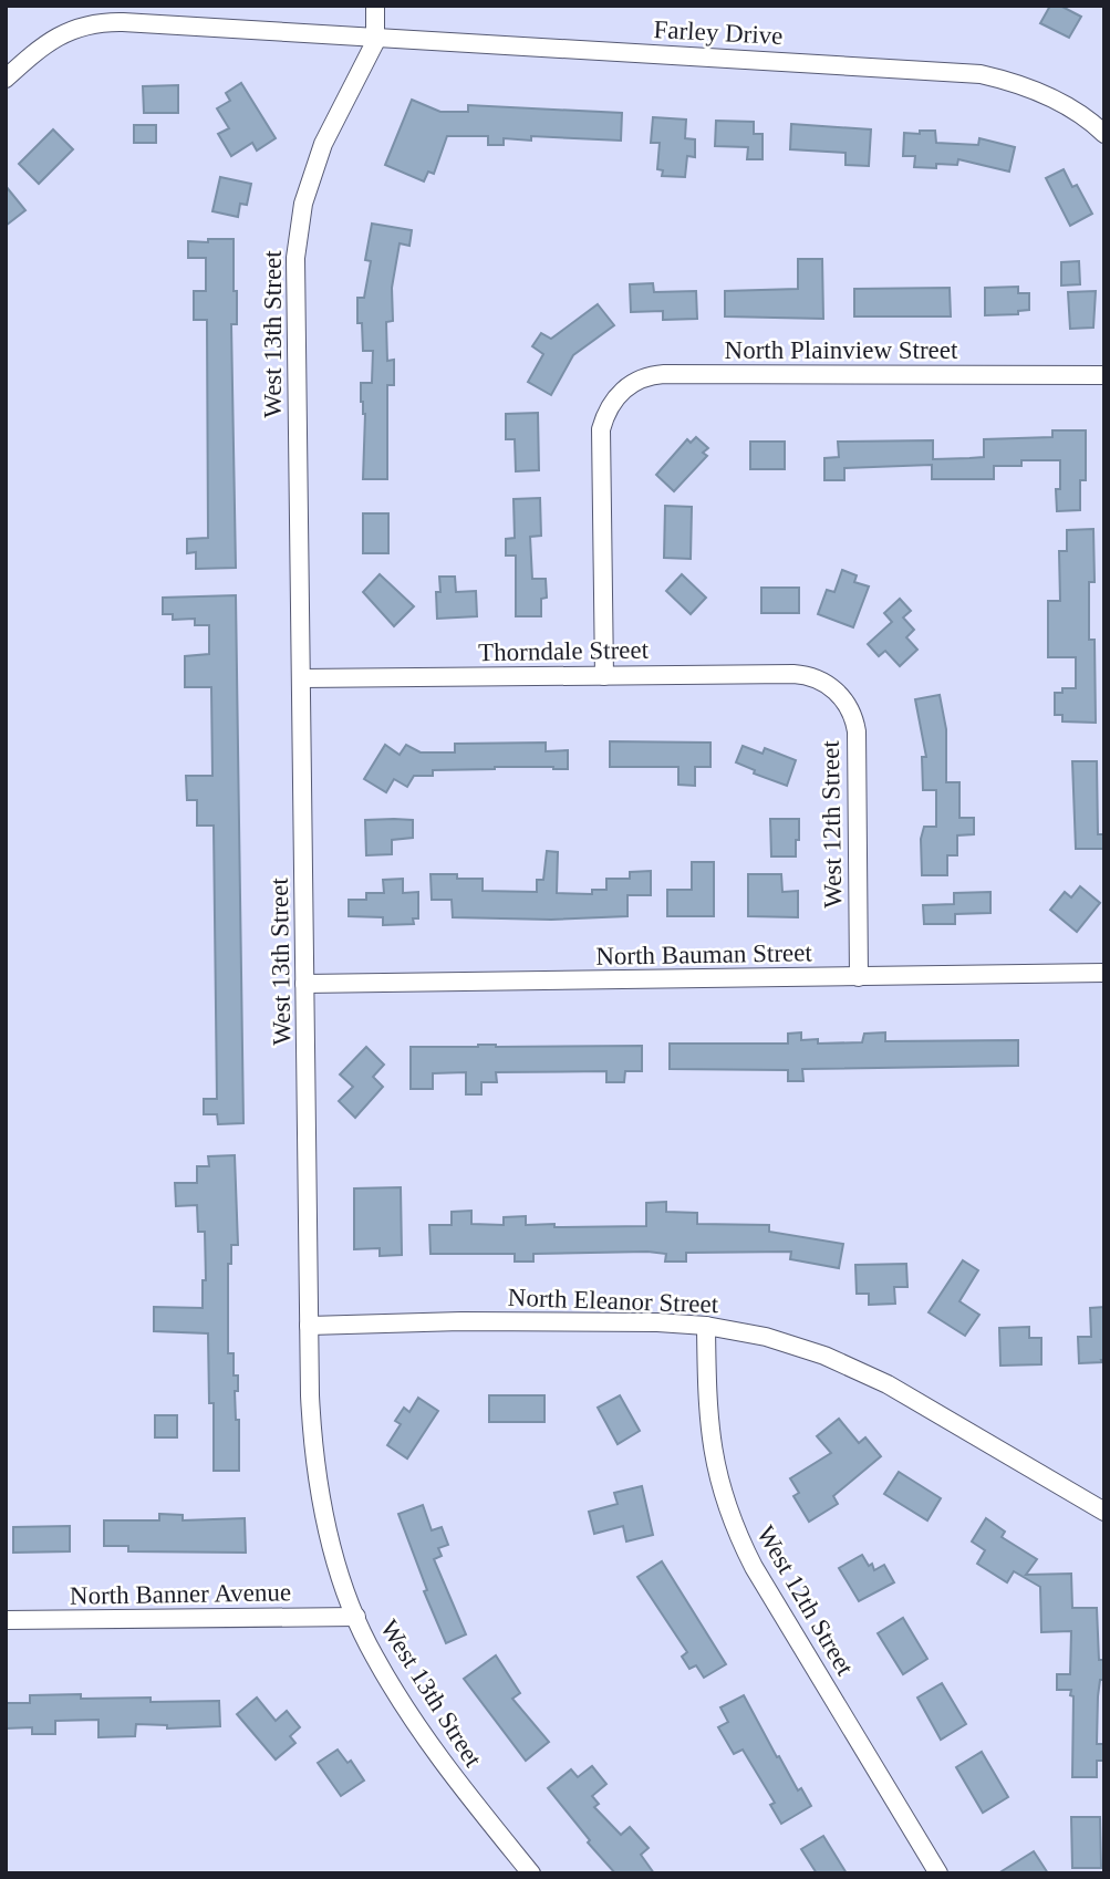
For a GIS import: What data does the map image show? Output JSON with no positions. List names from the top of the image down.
{
  "streets": {
    "street": [
      "Farley Drive",
      "West 13th Street",
      "North Plainview Street",
      "Thorndale Street",
      "West 12th Street",
      "North Bauman Street",
      "North Eleanor Street",
      "North Banner Avenue"
    ]
  },
  "crossings": [
    ["Farley Drive", "West 13th Street"],
    ["West 13th Street", "Thorndale Street"],
    ["West 13th Street", "North Bauman Street"],
    ["West 13th Street", "North Eleanor Street"],
    ["West 13th Street", "North Banner Avenue"],
    ["North Plainview Street", "Thorndale Street"],
    ["Thorndale Street", "West 12th Street"],
    ["West 12th Street", "North Bauman Street"],
    ["West 12th Street", "North Eleanor Street"]
  ]
}
